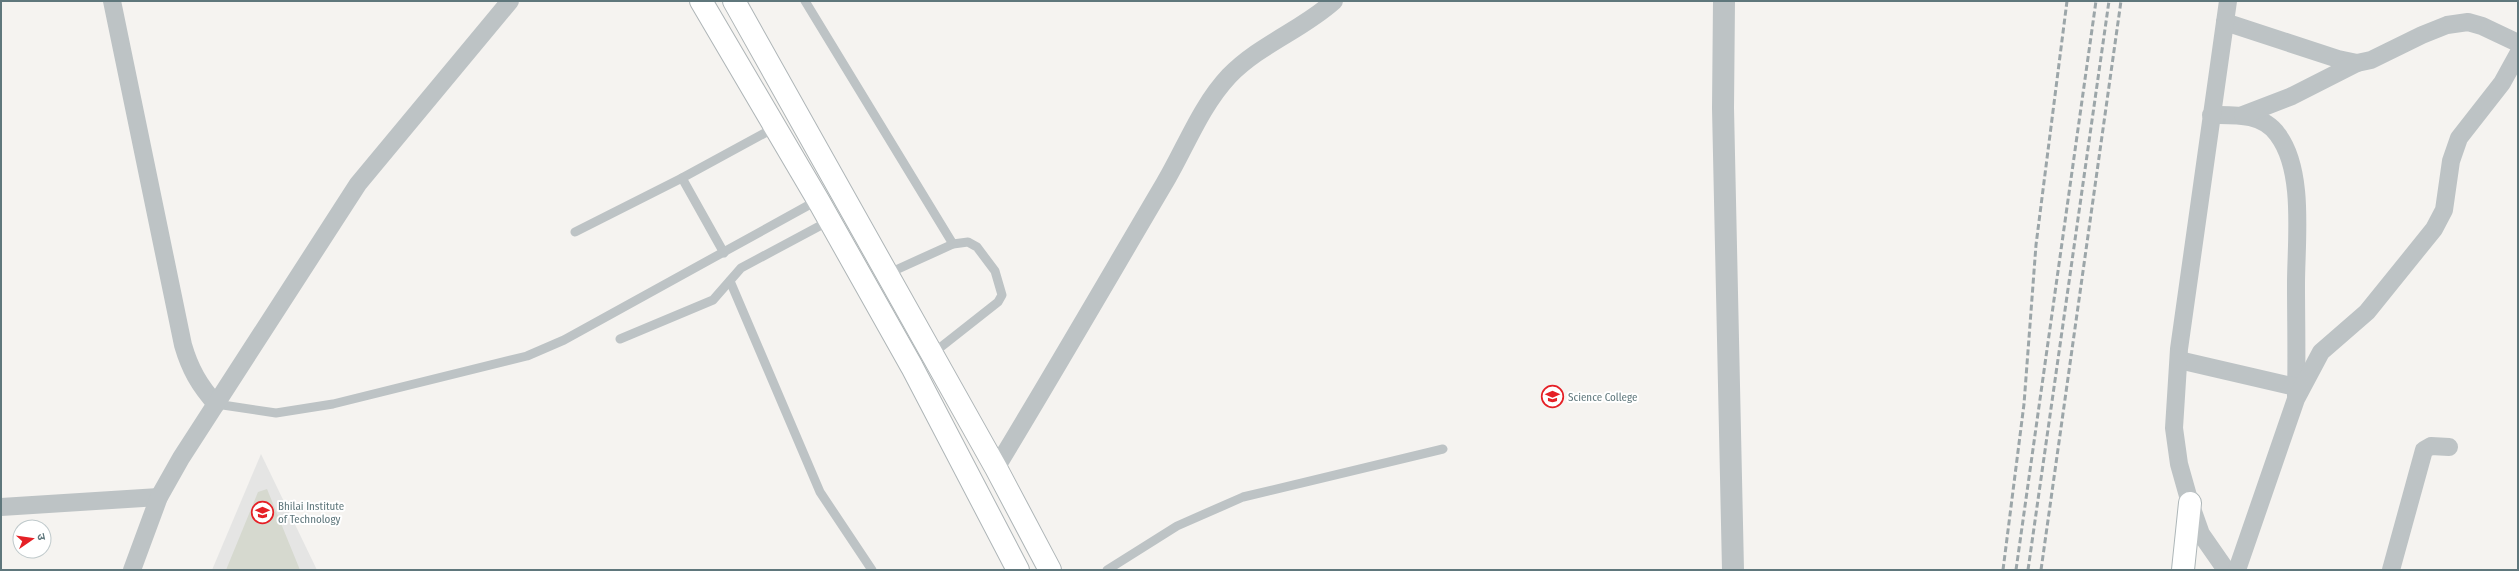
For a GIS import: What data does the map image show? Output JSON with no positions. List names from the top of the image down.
{
  "places": {
    "school or university": ["Science College", "Bhilai Institute of Technology"]
  },
  "north": "right"
}
